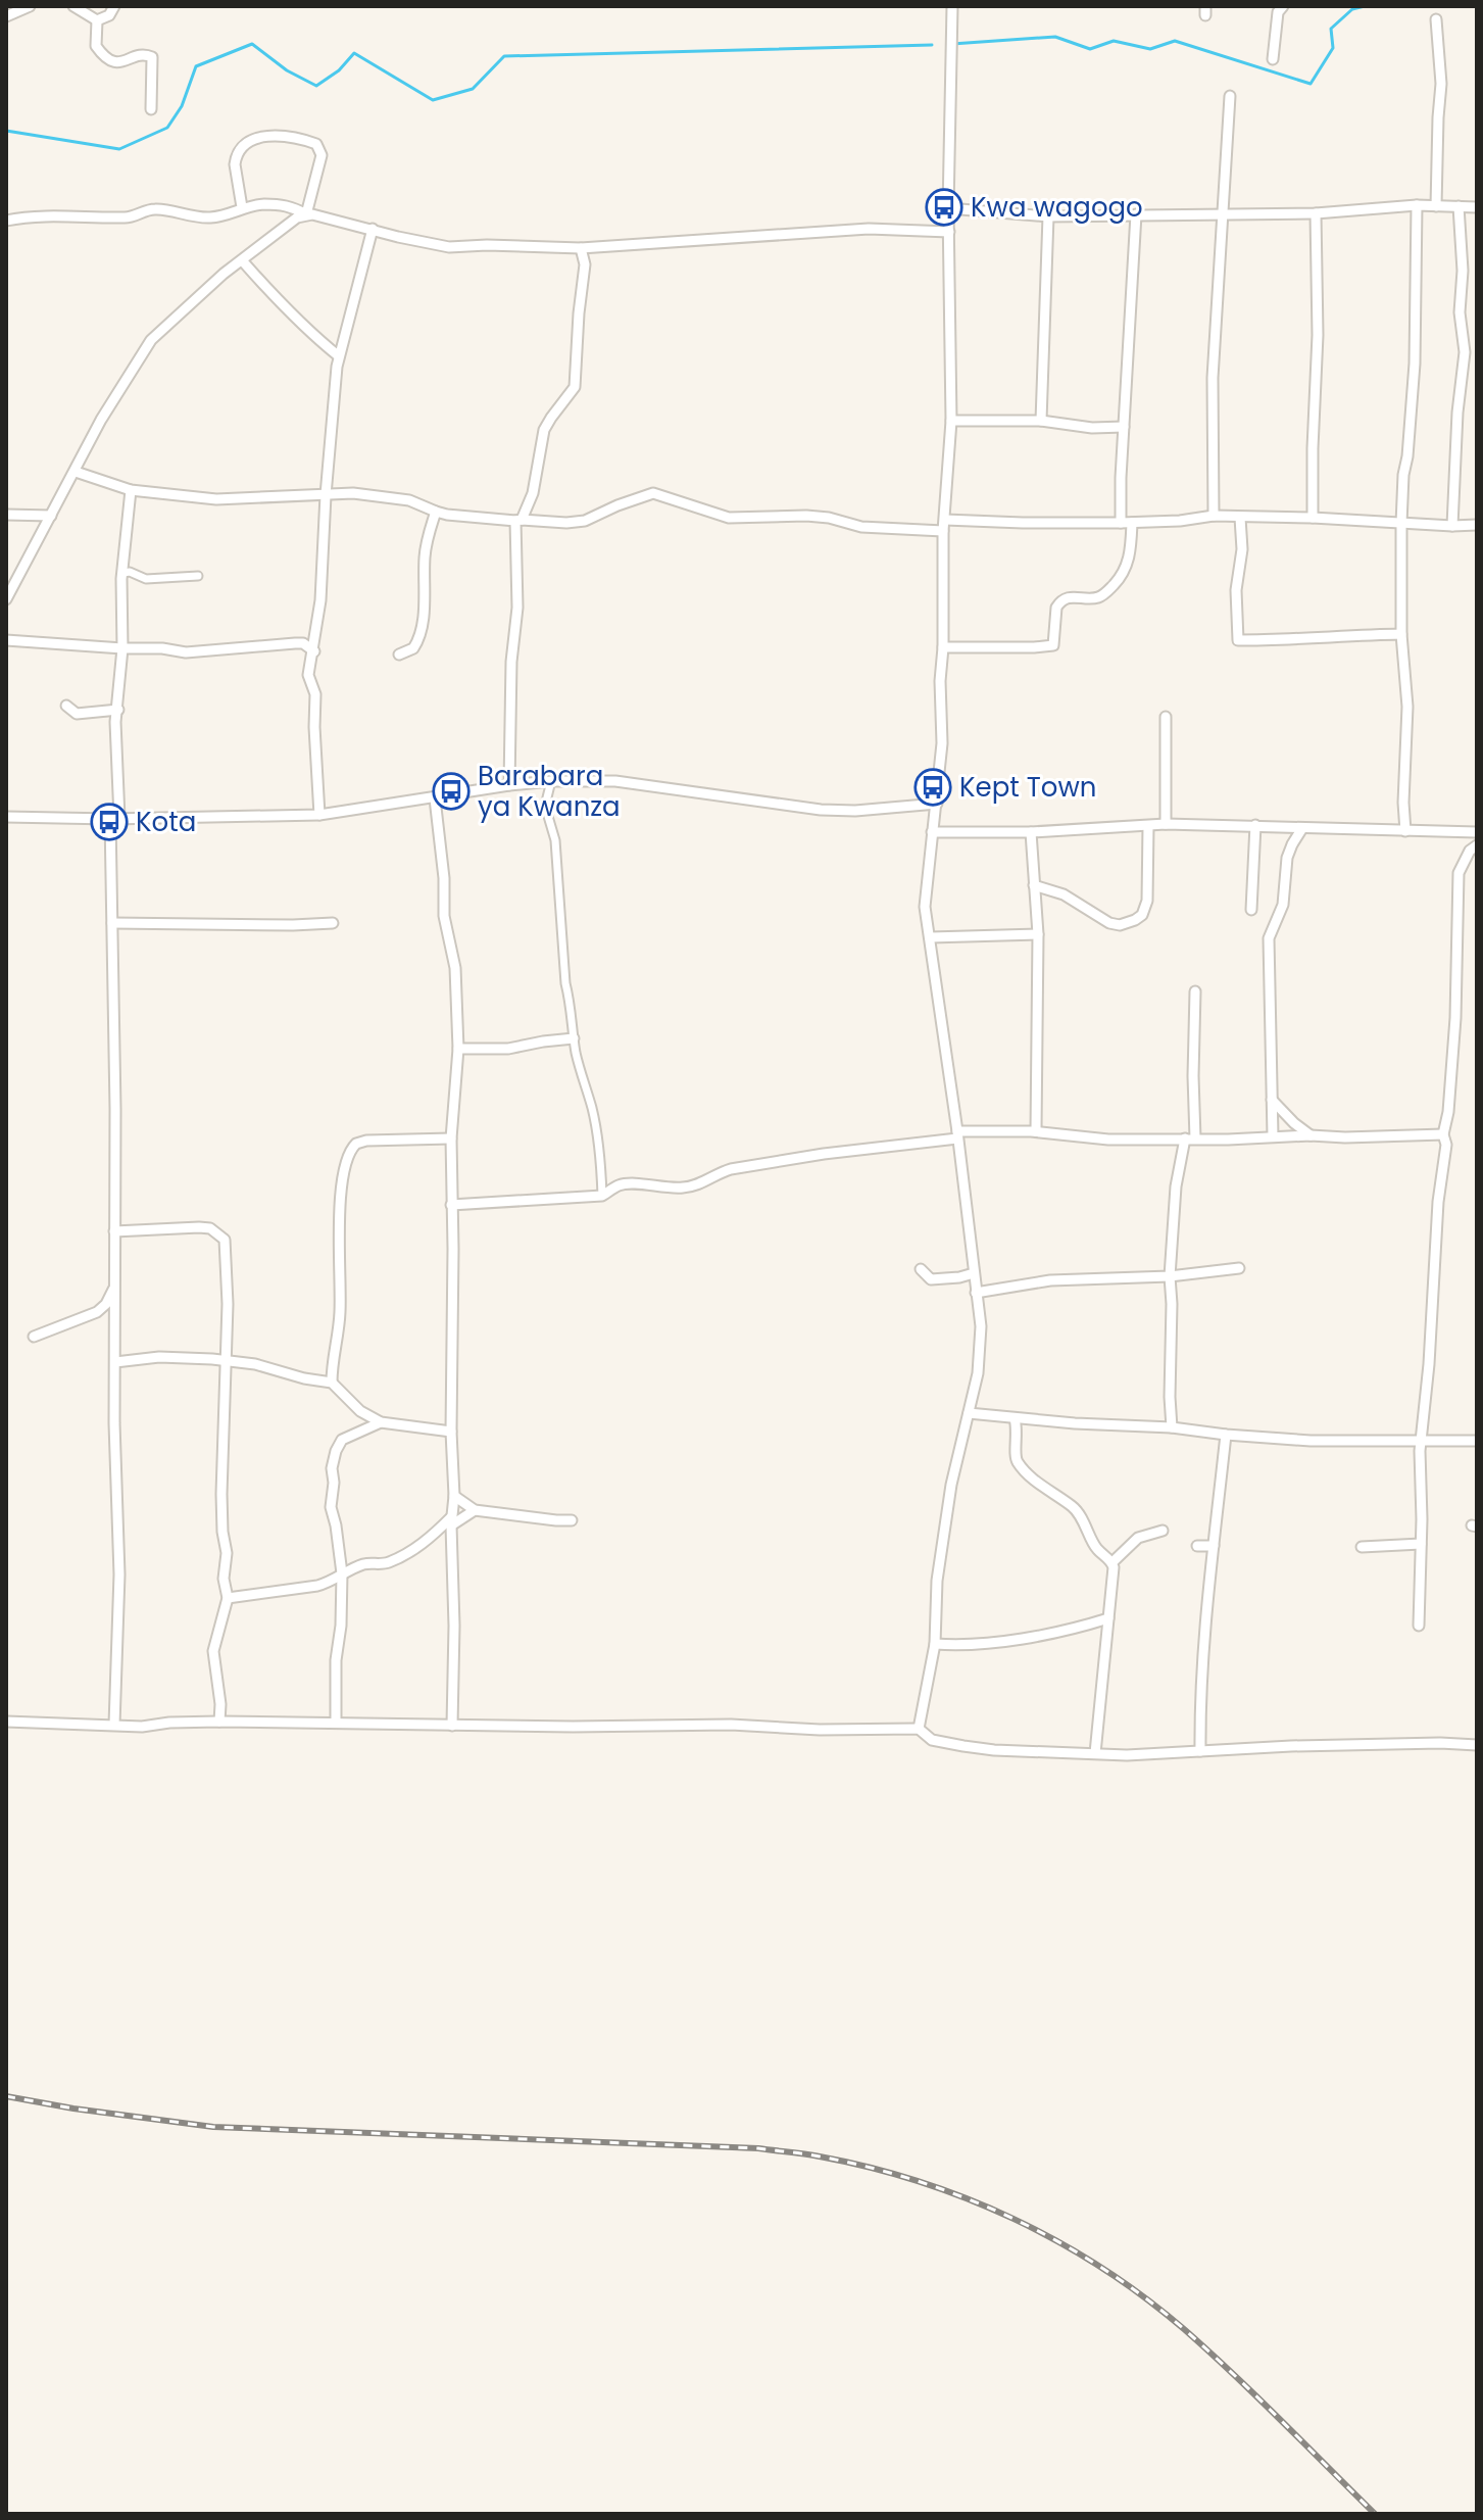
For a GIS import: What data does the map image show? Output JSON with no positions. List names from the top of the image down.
{
  "places": {
    "bus stop": [
      "Kwa wagogo",
      "Kept Town",
      "Barabara ya Kwanza",
      "Kota"
    ]
  }
}
